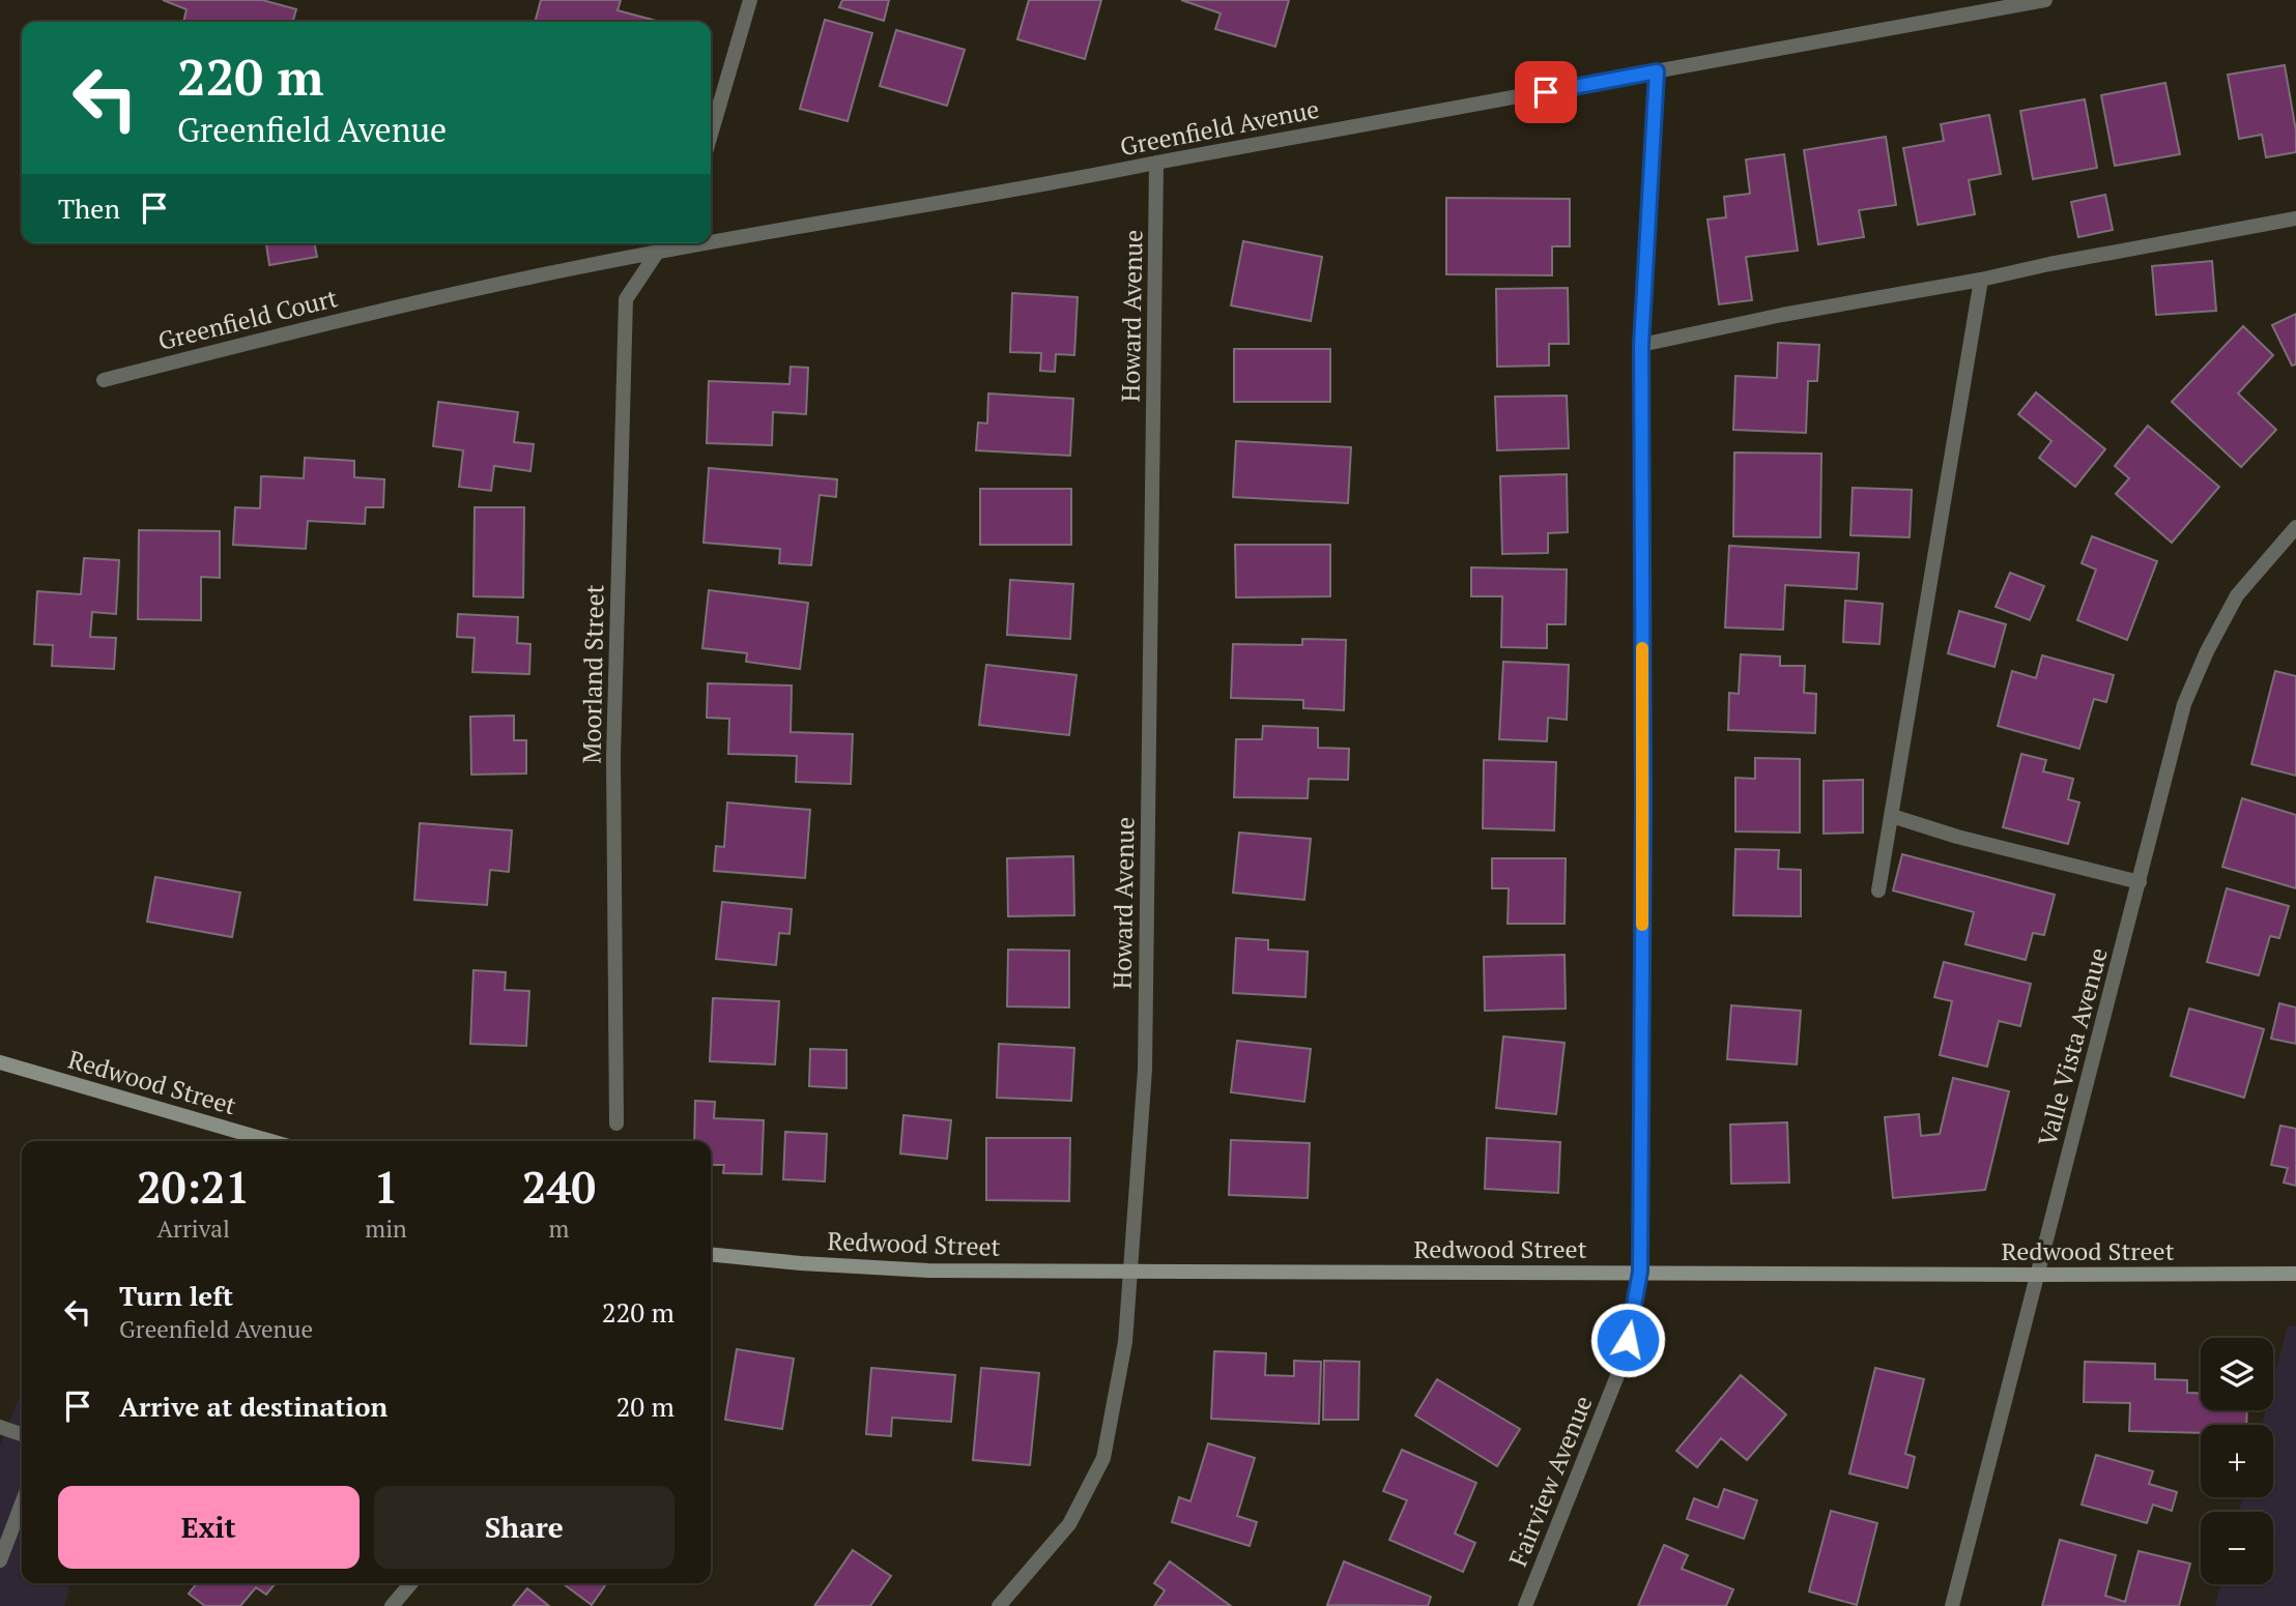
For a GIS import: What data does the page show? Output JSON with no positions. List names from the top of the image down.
{
  "streets": {
    "main road": ["Redwood Street"],
    "street": [
      "Greenfield Avenue",
      "Howard Avenue",
      "Greenfield Court",
      "Moorland Street",
      "Valle Vista Avenue",
      "Fairview Avenue"
    ]
  },
  "crossings": [
    ["Greenfield Avenue", "Howard Avenue"],
    ["Greenfield Avenue", "Greenfield Court"],
    ["Greenfield Avenue", "Moorland Street"],
    ["Greenfield Avenue", "Fairview Avenue"],
    ["Howard Avenue", "Redwood Street"],
    ["Valle Vista Avenue", "Redwood Street"],
    ["Redwood Street", "Fairview Avenue"]
  ],
  "page": {
    "turn": ["220 m", "Greenfield Avenue"],
    "then": "Then",
    "eta": [
      "20:21",
      "Arrival",
      "1",
      "min",
      "240",
      "m"
    ],
    "list": [
      {
        "name": "Turn left",
        "note": "Greenfield Avenue",
        "value": "220 m"
      },
      {
        "name": "Arrive at destination",
        "value": "20 m"
      }
    ],
    "map_buttons": ["+", "−"],
    "buttons": ["Exit", "Share"]
  }
}
